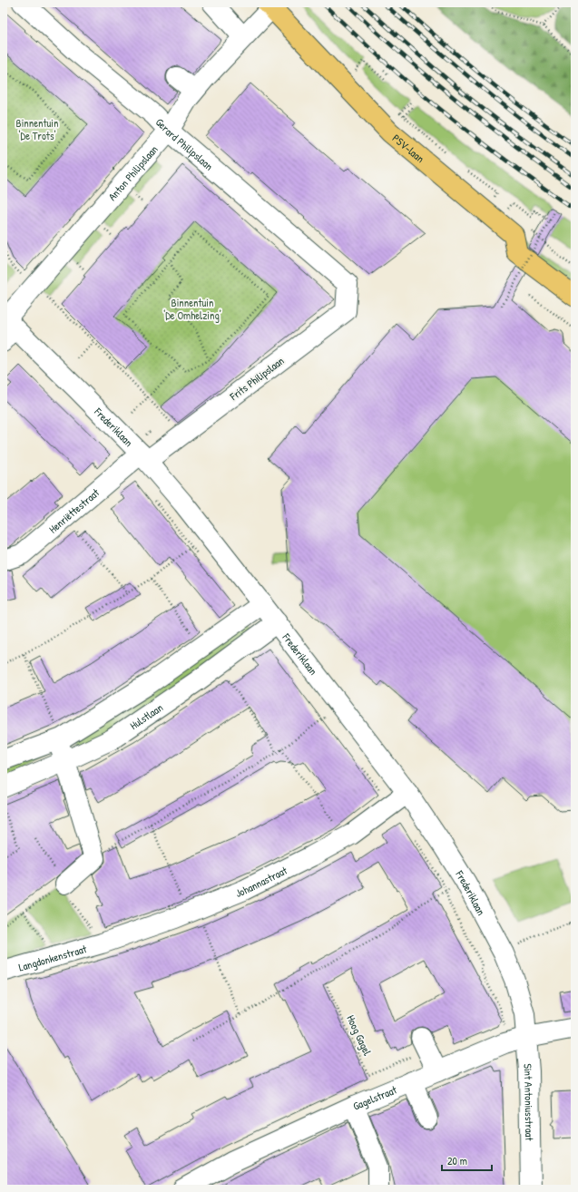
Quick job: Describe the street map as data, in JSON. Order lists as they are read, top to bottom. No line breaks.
{"streets":{"main road":["PSV-laan"],"street":["Gerard Philipslaan","Anton Philipslaan","Frits Philipslaan","Frederiklaan","Henriëttestraat","Hulstlaan","Johannastraat","Langdonkenstraat","Gagelstraat","Sint Antoniusstraat"],"path":["Hoog Gagel"]},"crossings":[["Gerard Philipslaan","Anton Philipslaan"],["Gerard Philipslaan","Frits Philipslaan"],["PSV-laan","Anton Philipslaan"],["Anton Philipslaan","Frederiklaan"],["Frits Philipslaan","Frederiklaan"],["Frits Philipslaan","Henriëttestraat"],["Frederiklaan","Henriëttestraat"],["Frederiklaan","Hulstlaan"],["Frederiklaan","Johannastraat"],["Frederiklaan","Gagelstraat"],["Frederiklaan","Sint Antoniusstraat"],["Johannastraat","Langdonkenstraat"],["Gagelstraat","Sint Antoniusstraat"]],"parks":["Binnentuin 'De Trots'","Binnentuin 'De Omhelzing'"],"scale_bar":"20 m"}
